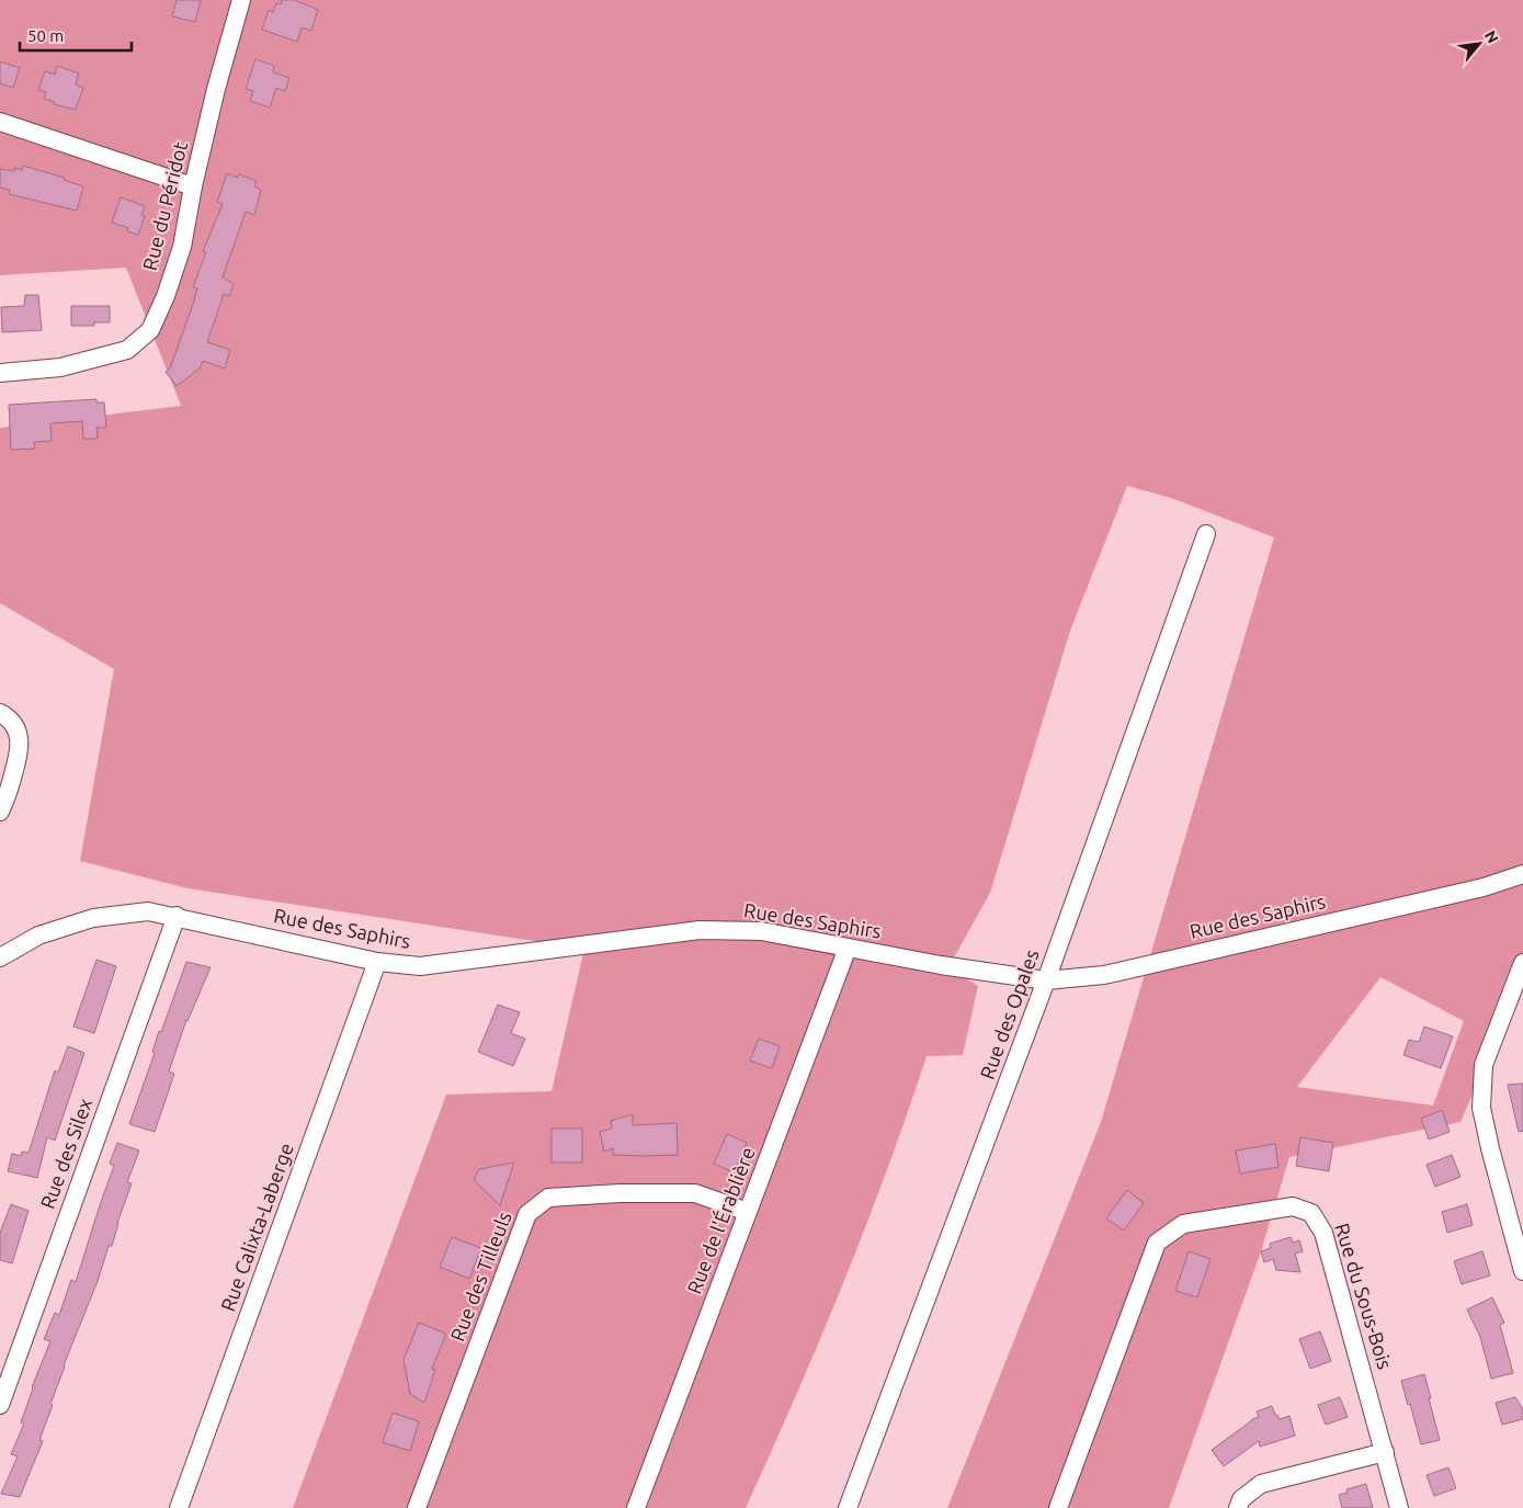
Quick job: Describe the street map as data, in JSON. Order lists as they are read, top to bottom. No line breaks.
{"streets":{"street":["Rue du Péridot","Rue des Saphirs","Rue des Opales","Rue des Silex","Rue de l'Érablière","Rue Calixta-Laberge","Rue des Tilleuls","Rue du Sous-Bois"]},"crossings":[["Rue des Saphirs","Rue des Opales"],["Rue des Saphirs","Rue des Silex"],["Rue des Saphirs","Rue de l'Érablière"],["Rue des Saphirs","Rue Calixta-Laberge"],["Rue de l'Érablière","Rue des Tilleuls"]],"scale_bar":"50 m","north":"top right"}
